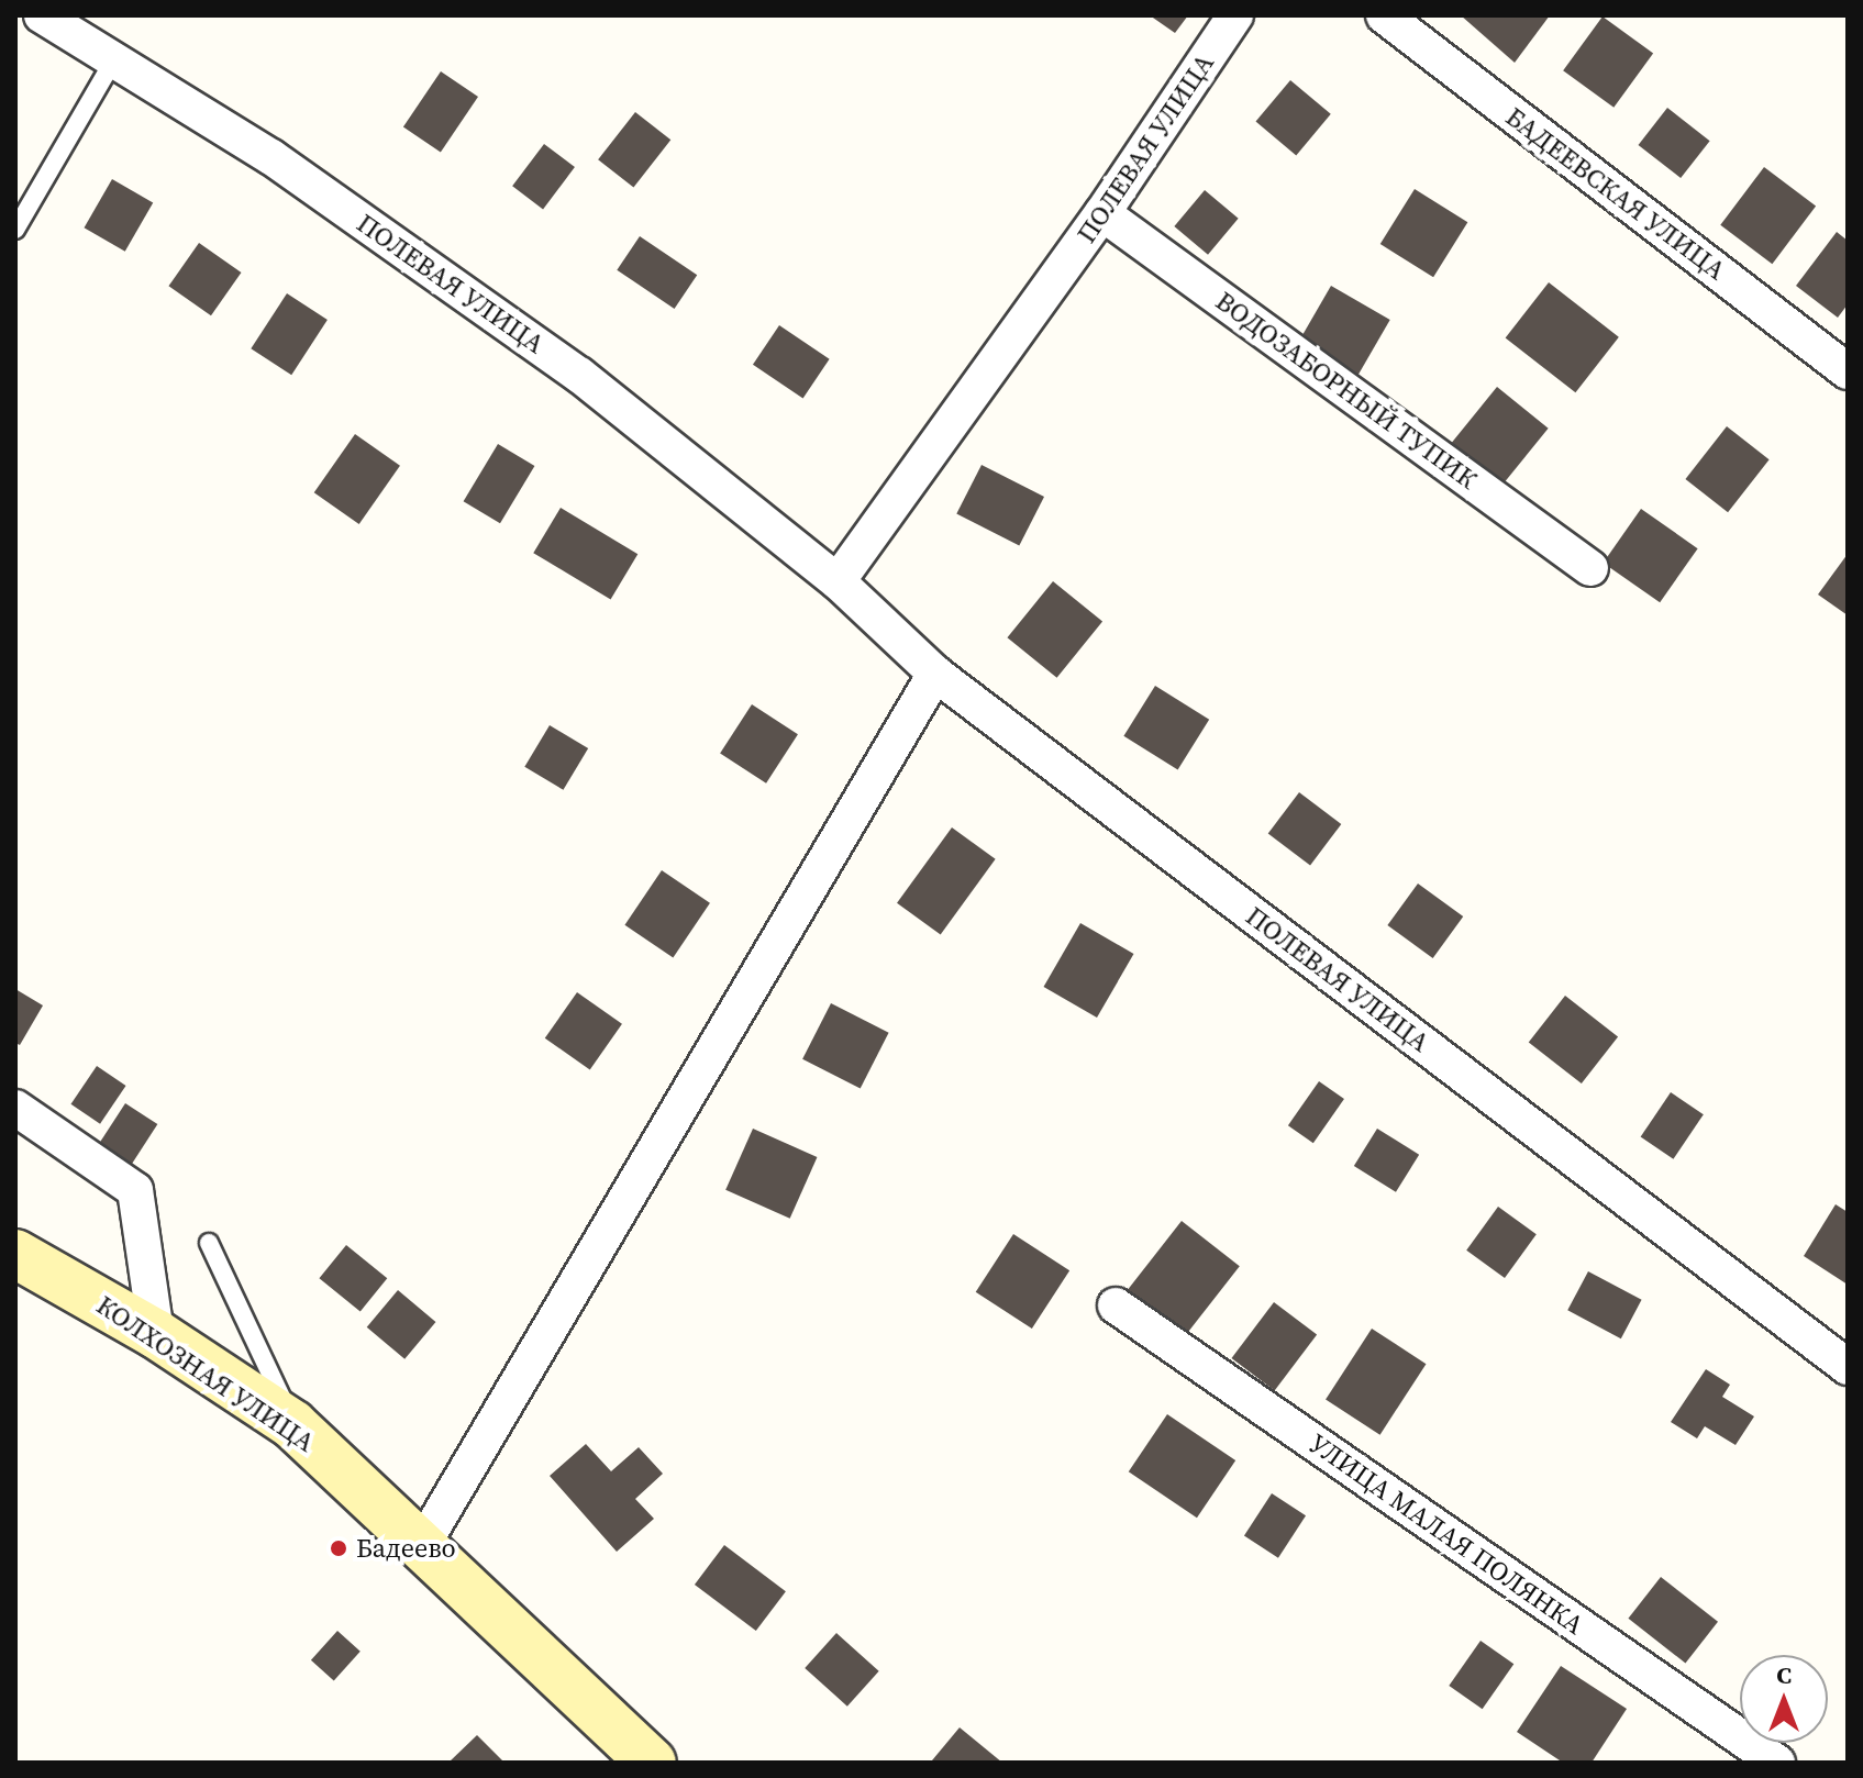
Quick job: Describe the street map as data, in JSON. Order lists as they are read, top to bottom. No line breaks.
{"streets":{"main road":["КОЛХОЗНАЯ УЛИЦА"],"street":["ПОЛЕВАЯ УЛИЦА","БАДЕЕВСКАЯ УЛИЦА","ВОДОЗАБОРНЫЙ ТУПИК","УЛИЦА МАЛАЯ ПОЛЯНКА"]},"crossings":[["ПОЛЕВАЯ УЛИЦА","ВОДОЗАБОРНЫЙ ТУПИК"]],"places":["Бадеево"],"north":"top"}
